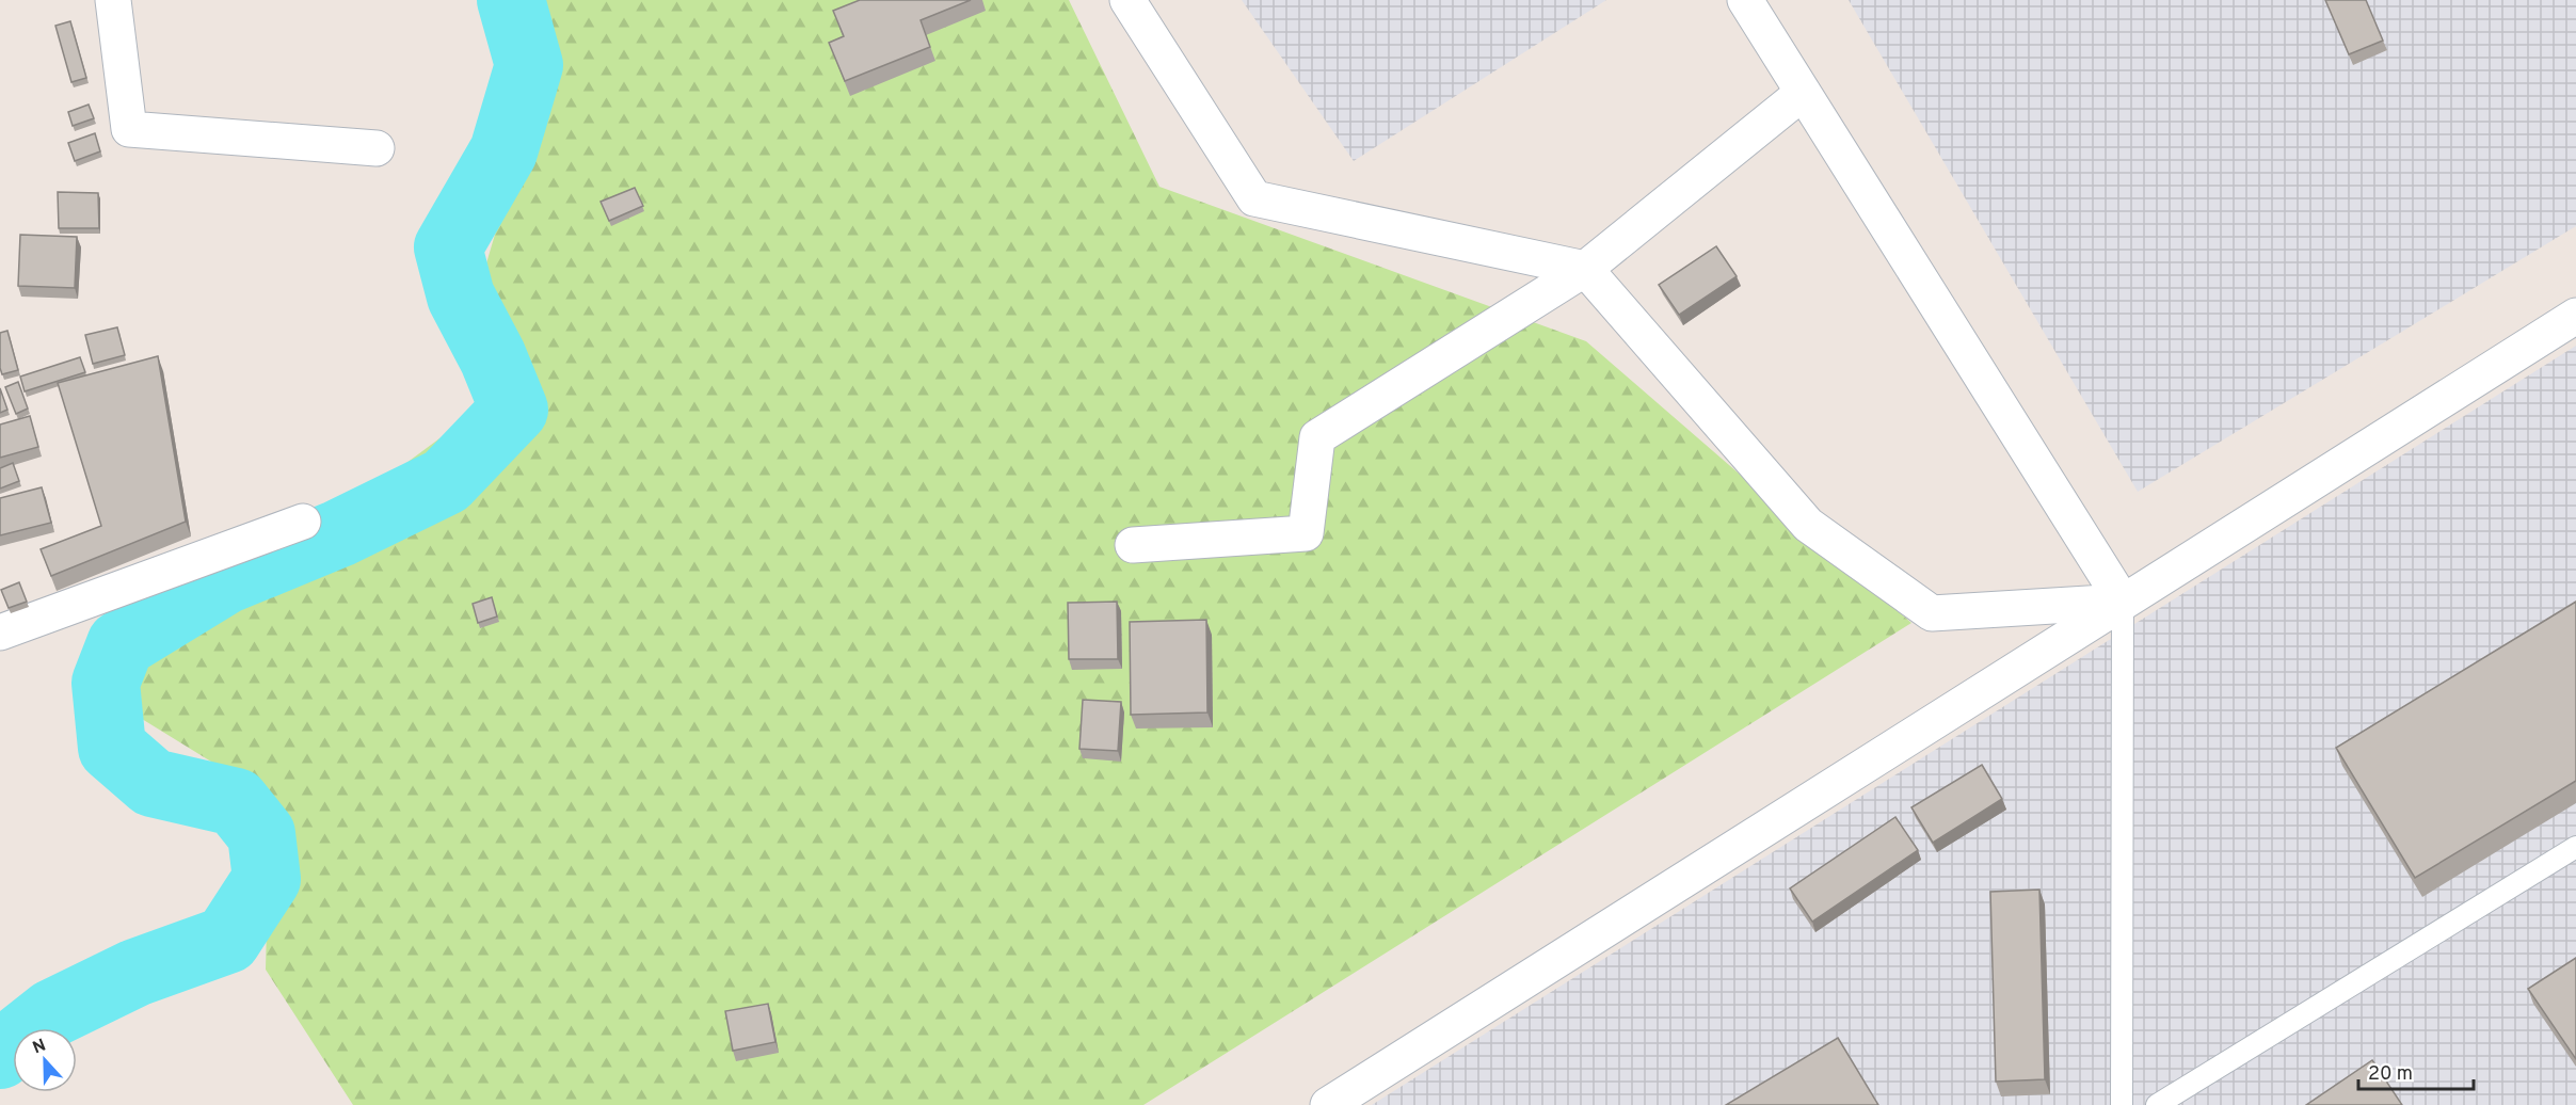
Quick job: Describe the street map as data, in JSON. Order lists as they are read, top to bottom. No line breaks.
{"scale_bar":"20 m","north":"top"}
